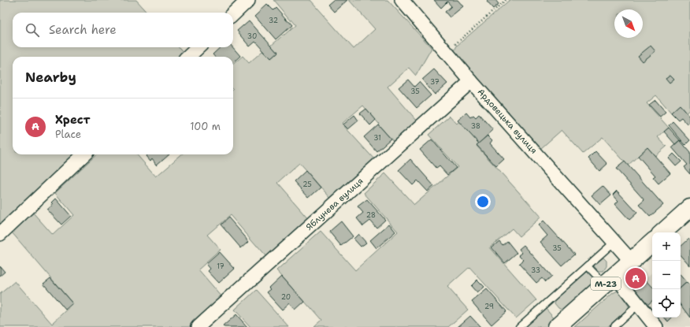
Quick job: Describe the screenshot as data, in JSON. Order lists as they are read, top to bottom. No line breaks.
{"streets":{"highway":["М-23"],"street":["Ардовецька вулиця","Яблунева вулиця"]},"crossings":[["Ардовецька вулиця","Яблунева вулиця"],["Ардовецька вулиця","М-23"]],"house_numbers":["32","30","37","35","38","31","25","28","35","17","33","20","29"],"north":"bottom right","page":{"search":"Search here","heading":"Nearby","list":[{"mark":"A","name":"Хрест","note":"Place","value":"100 m"}],"map_buttons":["+","−"],"pins":"A"}}
